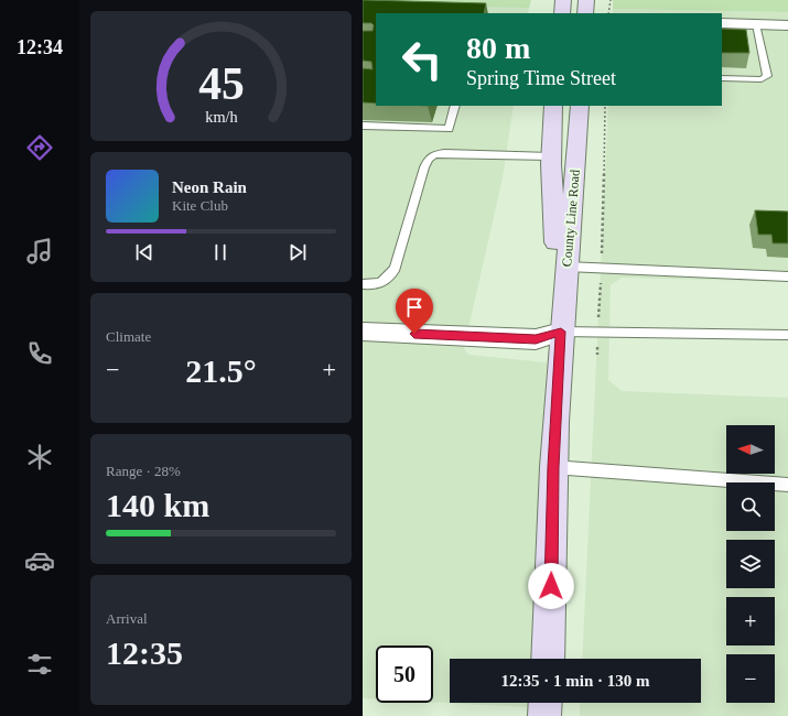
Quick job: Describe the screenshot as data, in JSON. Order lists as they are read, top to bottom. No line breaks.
{"streets":{"main road":["County Line Road"]},"north":"left","page":{"tabs":"12:34","turn":["80 m","Spring Time Street"],"song":["Neon Rain","Kite Club"],"tile":["Climate",["Range · 28%","140 km"],["Arrival","12:35"]],"heat":["−","21.5°","+"],"map_buttons":["+","−"],"limit":"50","trip":"12:35 · 1 min · 130 m","gauge":["45","km/h"]}}
